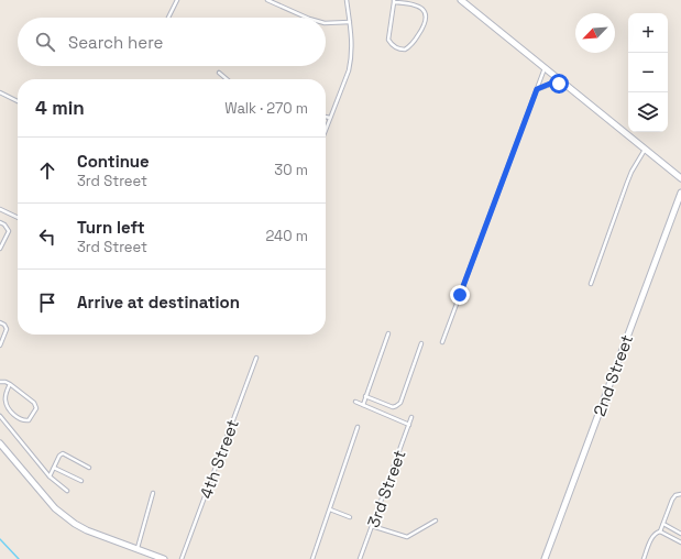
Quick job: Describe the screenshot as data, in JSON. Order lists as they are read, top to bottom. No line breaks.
{"streets":{"street":["2nd Street"],"lane":["4th Street","3rd Street"]},"north":"bottom left","page":{"map_buttons":["+","−"],"search":"Search here","heading":["4 min","Walk · 270 m"],"list":[["Continue","3rd Street","30 m"],["Turn left","3rd Street","240 m"],"Arrive at destination"]}}
